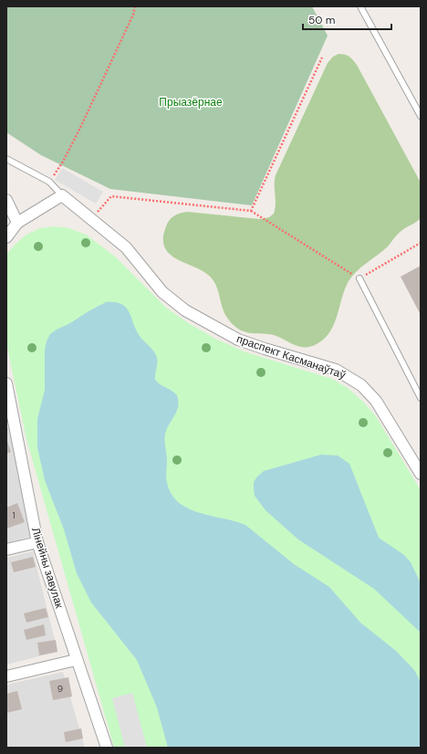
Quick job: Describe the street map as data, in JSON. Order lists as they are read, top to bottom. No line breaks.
{"streets":{"street":["праспект Касманаўтаў","Лінейны завулак"]},"parks":["Прыазёрнае"],"house_numbers":["1","9"],"scale_bar":"50 m"}
